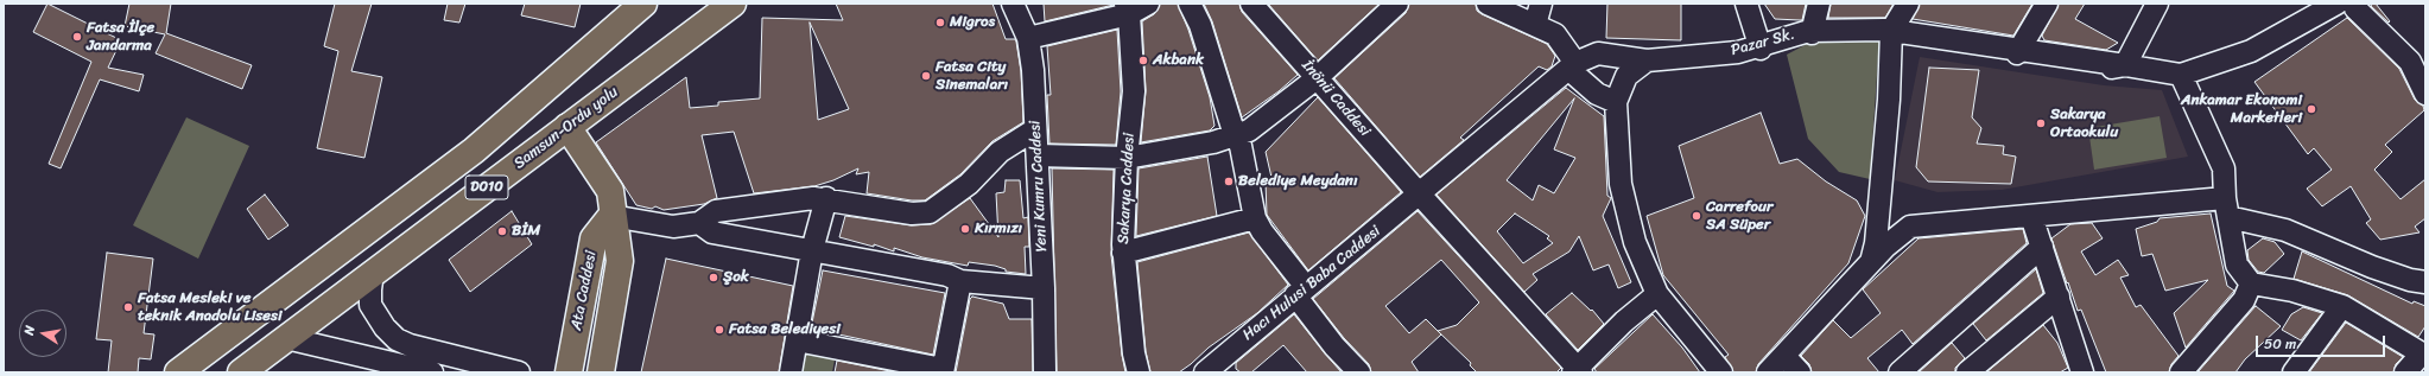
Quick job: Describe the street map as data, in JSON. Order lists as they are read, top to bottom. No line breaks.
{"streets":{"main road":["Samsun-Ordu yolu","D010","Ata Caddesi"],"street":["Pazar Sk.","İnönü Caddesi","Yeni Kumru Caddesi","Sakarya Caddesi","Hacı Hulusi Baba Caddesi"]},"crossings":[["Pazar Sk.","İnönü Caddesi"],["Pazar Sk.","Hacı Hulusi Baba Caddesi"],["İnönü Caddesi","Hacı Hulusi Baba Caddesi"],["Samsun-Ordu yolu","Ata Caddesi"]],"places":["Migros","Fatsa İlçe Jandarma","Akbank","Fatsa City Sinemaları","Ankamar Ekonomi Marketleri","Sakarya Ortaokulu","Belediye Meydanı","Carrefour SA Süper","Kırmızı","BİM","Şok","Fatsa Mesleki ve teknik Anadolu Lisesi","Fatsa Belediyesi"],"scale_bar":"50 m","north":"left"}
